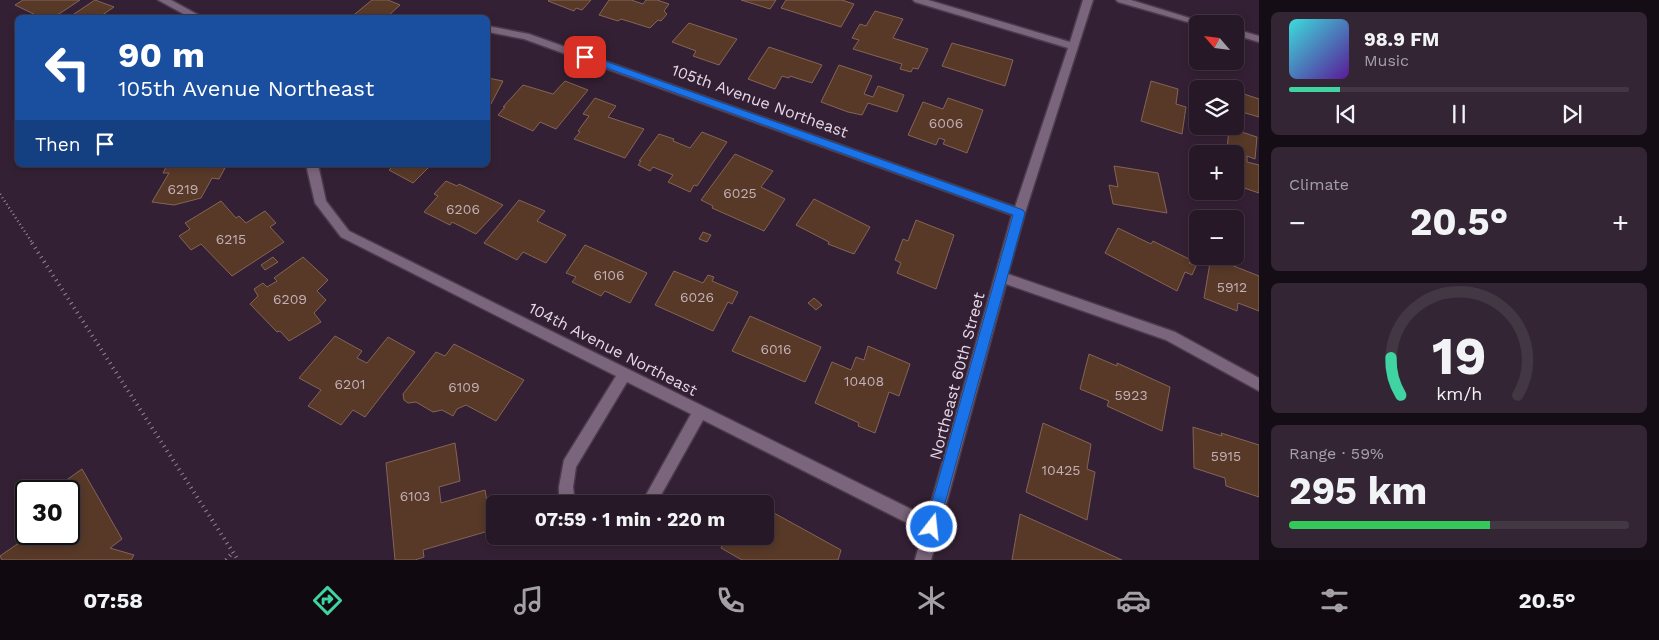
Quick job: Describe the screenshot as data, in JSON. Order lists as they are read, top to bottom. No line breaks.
{"streets":{"street":["105th Avenue Northeast","104th Avenue Northeast","Northeast 60th Street"]},"crossings":[["105th Avenue Northeast","Northeast 60th Street"],["104th Avenue Northeast","Northeast 60th Street"]],"house_numbers":["6006","6219","6025","6206","6215","6106","5912","6026","6209","6016","10408","6201","6109","5923","5915","10425","6103"],"north":"top left","page":{"map_buttons":["+","−"],"turn":["90 m","105th Avenue Northeast"],"song":["98.9 FM","Music"],"then":"Then","tile":["Climate",["Range · 59%","295 km"]],"heat":["−","20.5°","+"],"limit":"30","trip":"07:59 · 1 min · 220 m","tabs":["07:58","20.5°"],"gauge":["19","km/h"]}}
